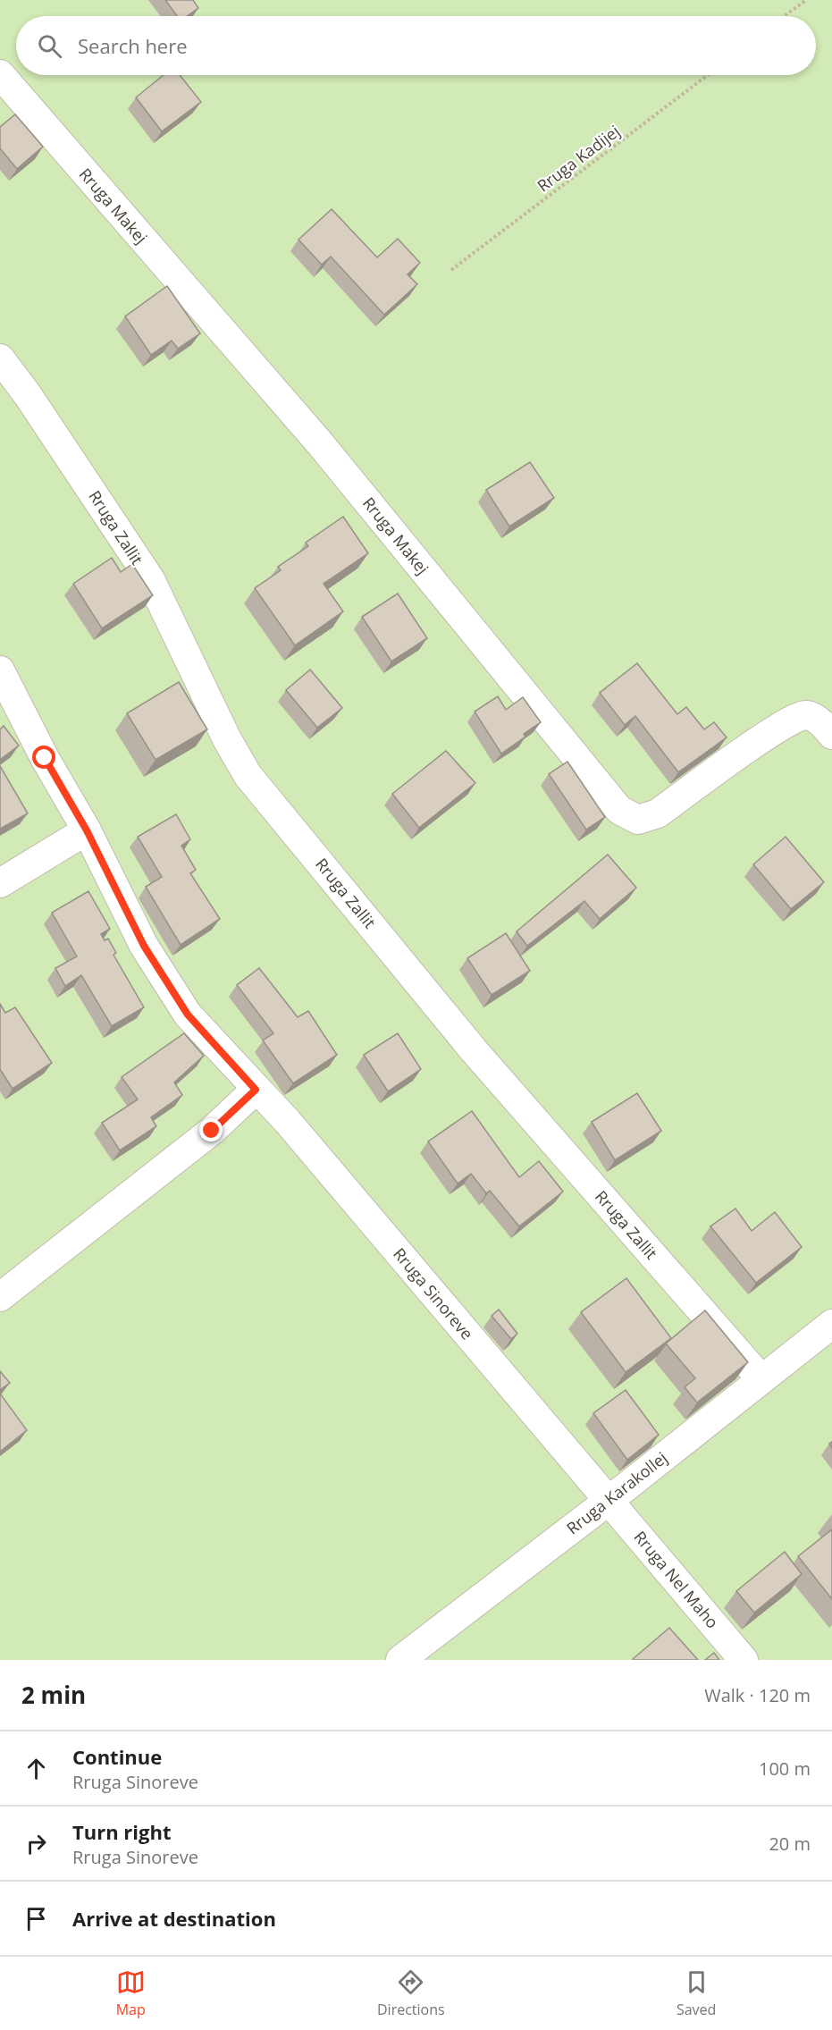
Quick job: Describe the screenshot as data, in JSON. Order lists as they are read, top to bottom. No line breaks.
{"streets":{"street":["Rruga Makej","Rruga Zallit","Rruga Sinoreve","Rruga Karakollej","Rruga Nel Maho"],"path":["Rruga Kadijej"]},"crossings":[["Rruga Zallit","Rruga Karakollej"],["Rruga Sinoreve","Rruga Karakollej"],["Rruga Sinoreve","Rruga Nel Maho"],["Rruga Karakollej","Rruga Nel Maho"]],"page":{"search":"Search here","heading":["2 min","Walk · 120 m"],"list":[["Continue","Rruga Sinoreve","100 m"],["Turn right","Rruga Sinoreve","20 m"],"Arrive at destination"],"nav":["Map","Directions","Saved"]}}
